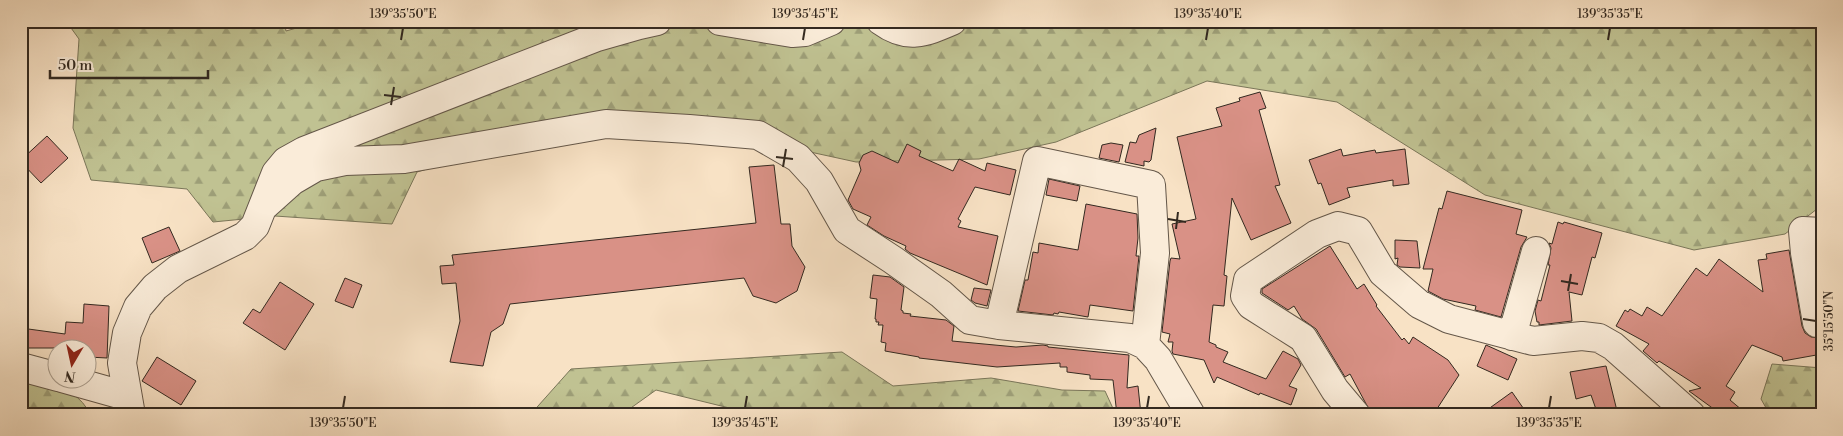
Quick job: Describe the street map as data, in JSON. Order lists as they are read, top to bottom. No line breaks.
{"scale_bar":"50 m","north":"bottom","coordinates":["139°35'50\"E","139°35'45\"E","139°35'40\"E","139°35'35\"E","35°15'50\"N"]}
